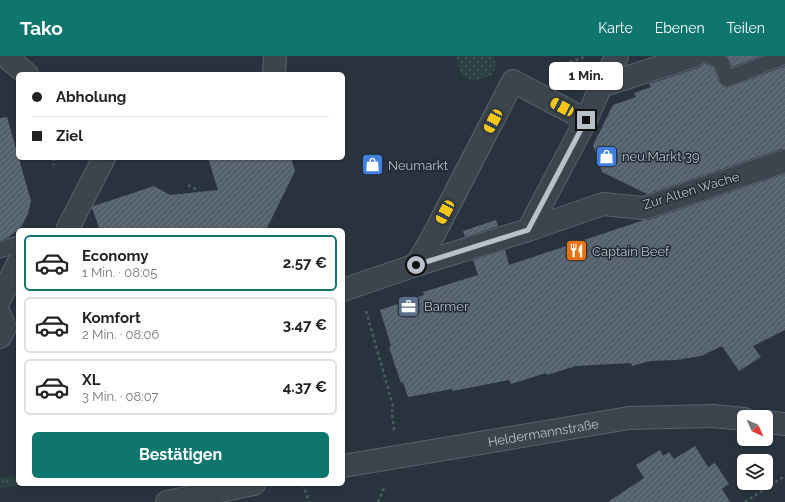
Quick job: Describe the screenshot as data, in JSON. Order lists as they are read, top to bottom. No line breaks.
{"streets":{"street":["Zur Alten Wache","Heldermannstraße"]},"places":{"shop":["neu.Markt 39","Neumarkt"],"restaurant":["Captain Beef"],"office":["Barmer"]},"north":"bottom right","page":{"header":"Tako","nav":["Karte","Ebenen","Teilen"],"bubble":"1 Min.","banner":["Abholung","Ziel"],"list":[{"name":"Economy","note":"1 Min. · 08:05","value":"2.57 €"},{"name":"Komfort","note":"2 Min. · 08:06","value":"3.47 €"},{"name":"XL","note":"3 Min. · 08:07","value":"4.37 €"}],"buttons":"Bestätigen"}}
